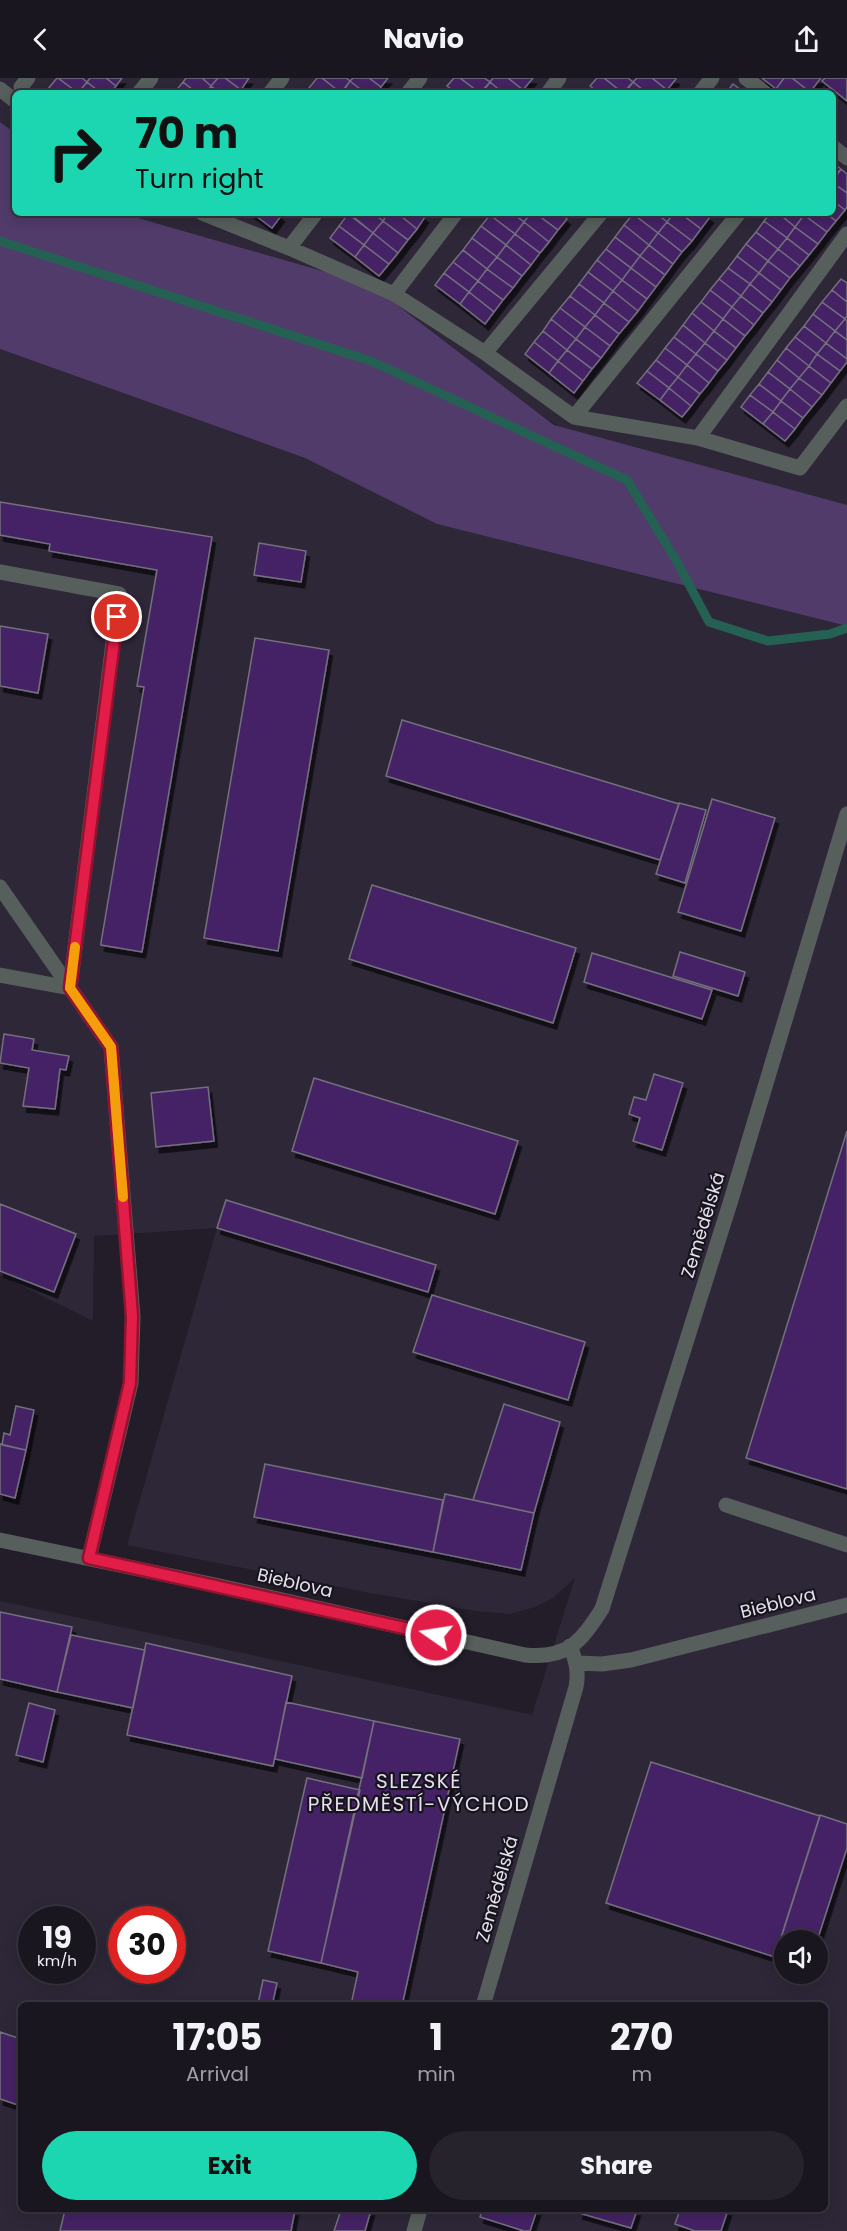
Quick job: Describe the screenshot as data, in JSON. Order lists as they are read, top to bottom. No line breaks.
{"streets":{"street":["Zemědělská","Bieblova"]},"crossings":[["Zemědělská","Bieblova"]],"districts":["SLEZSKÉ PŘEDMĚSTÍ-VÝCHOD"],"page":{"header":"Navio","turn":["70 m","Turn right"],"speed":"19 km/h","limit":"30","eta":["17:05","Arrival","1","min","270","m"],"buttons":["Exit","Share"]}}
